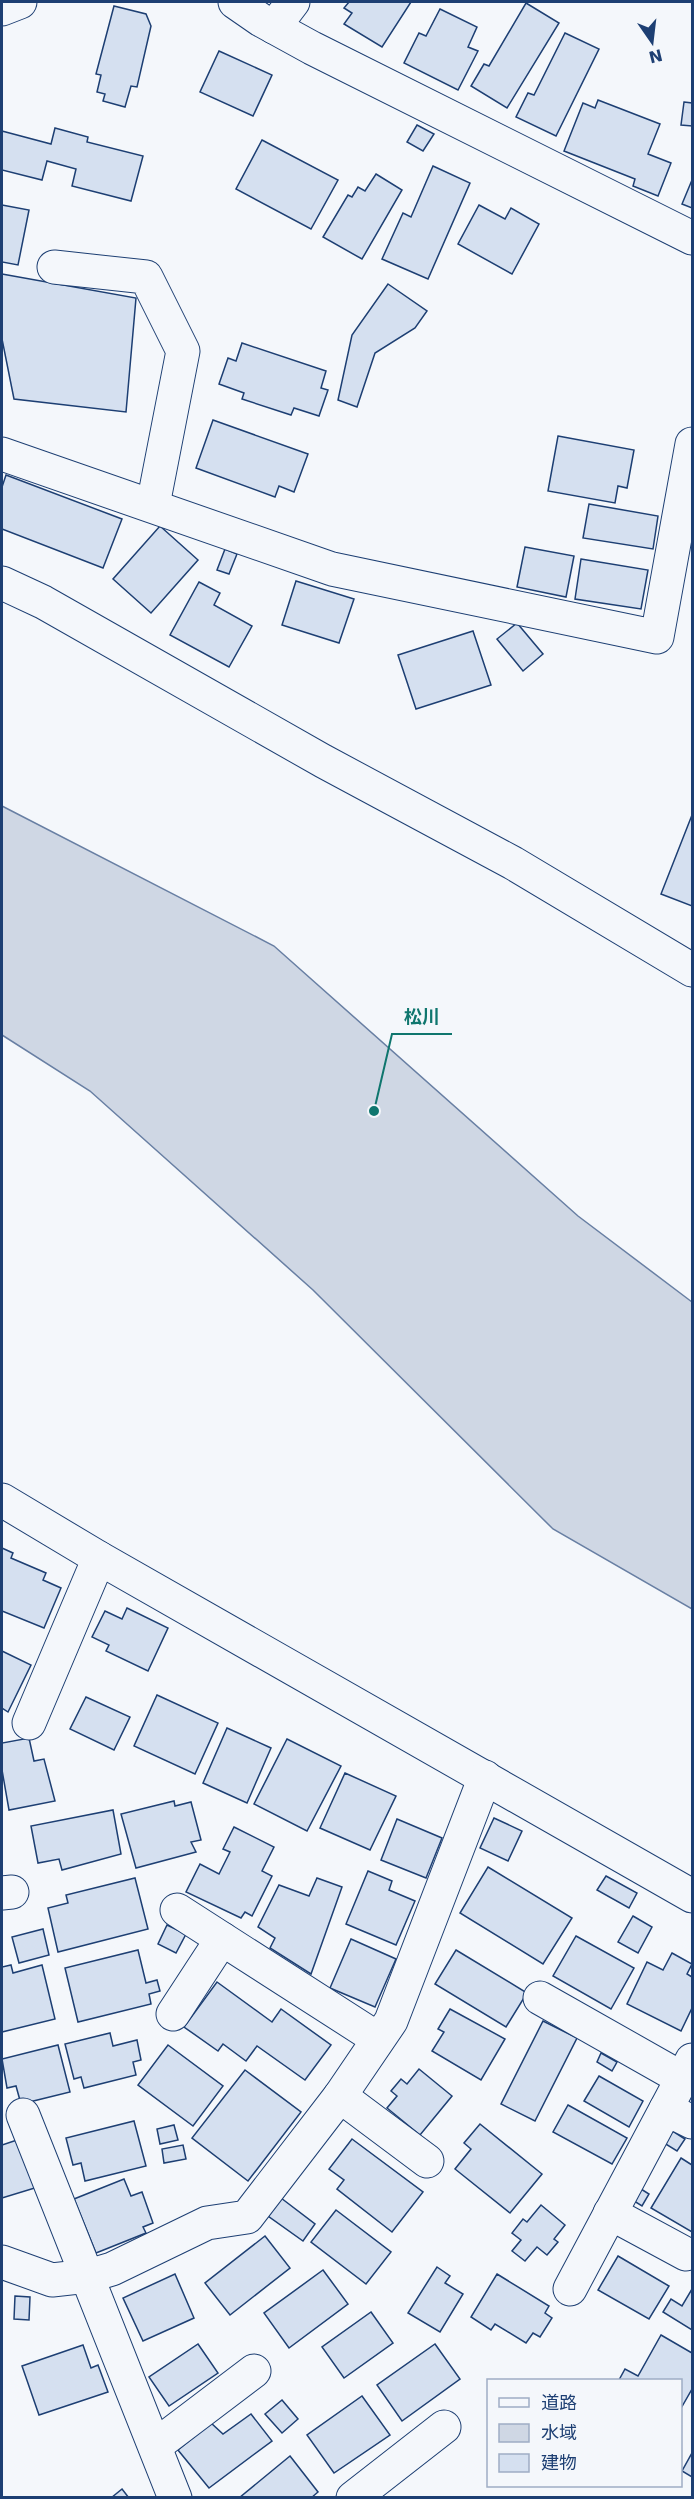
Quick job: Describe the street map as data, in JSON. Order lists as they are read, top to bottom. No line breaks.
{"places":["松川"],"legend":["道路","水域","建物"],"north":"bottom"}
